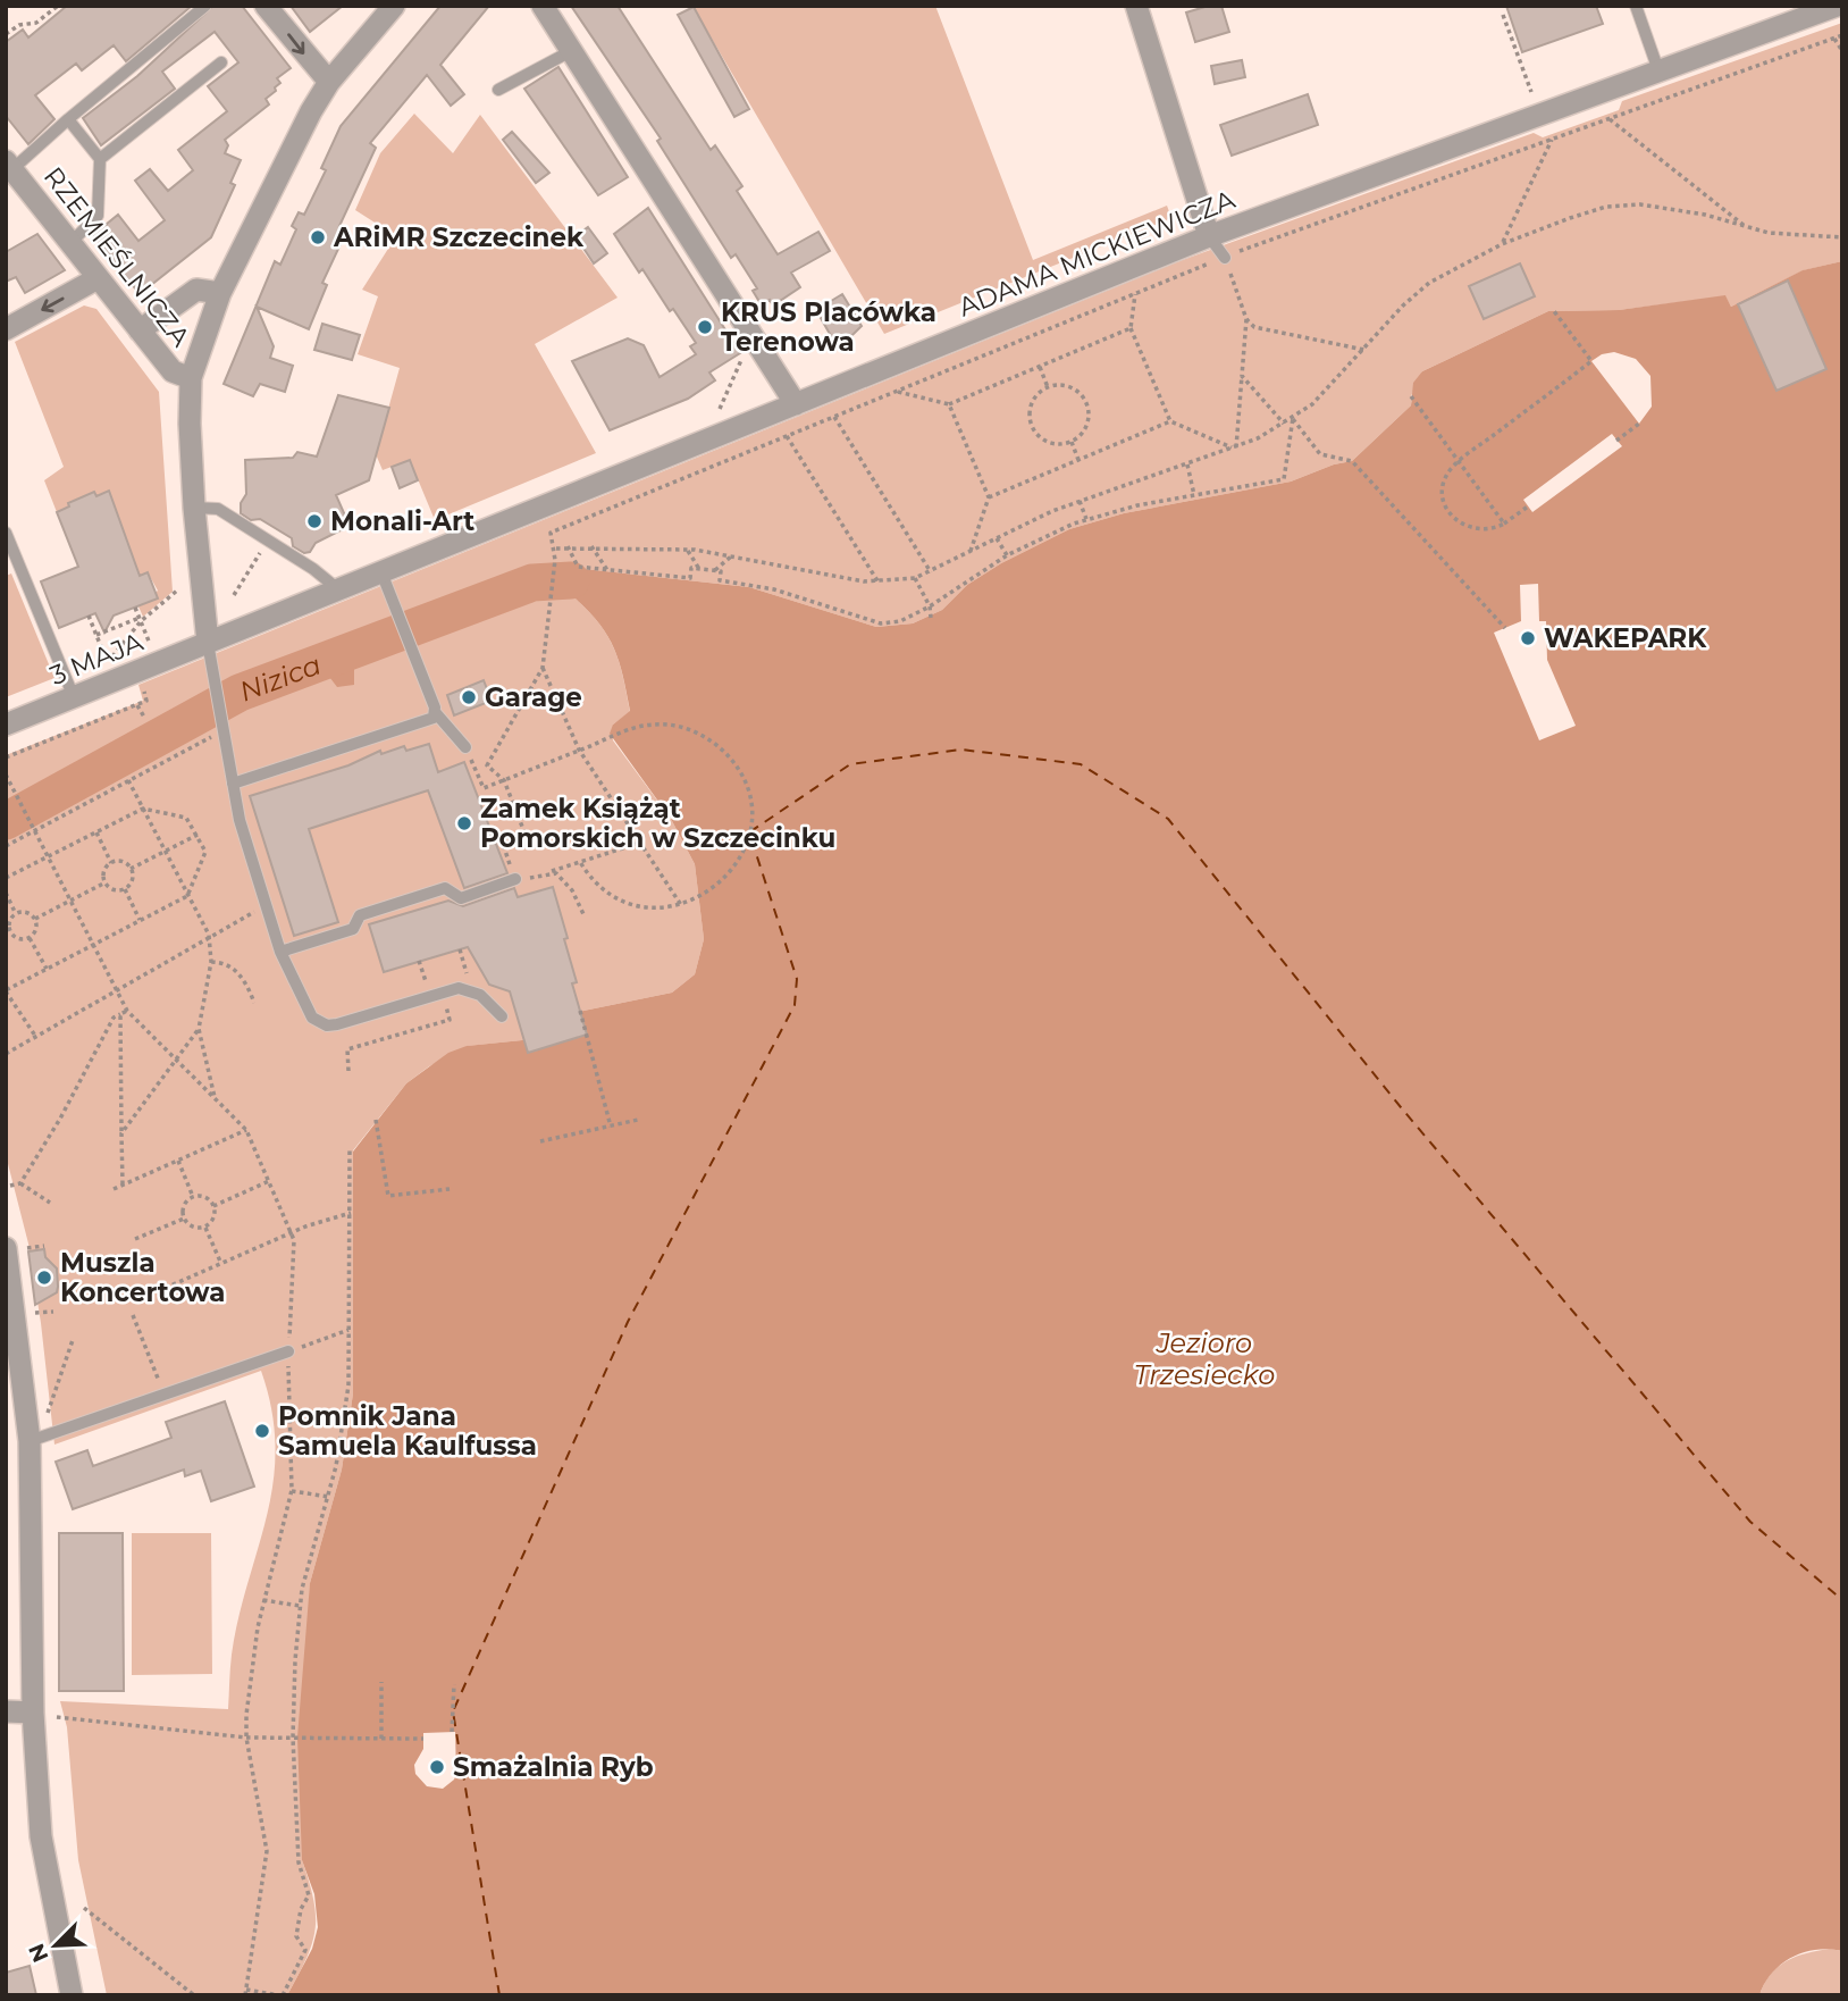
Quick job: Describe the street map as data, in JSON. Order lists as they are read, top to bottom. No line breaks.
{"streets":{"street":["ADAMA MICKIEWICZA","RZEMIEŚLNICZA","3 MAJA"]},"crossings":[["ADAMA MICKIEWICZA","3 MAJA"]],"water":["Nizica","Jezioro Trzesiecko"],"places":["ARiMR Szczecinek","KRUS Placówka Terenowa","Monali-Art","WAKEPARK","Garage","Zamek Książąt Pomorskich w Szczecinku","Muszla Koncertowa","Pomnik Jana Samuela Kaulfussa","Smażalnia Ryb"],"north":"bottom left"}
